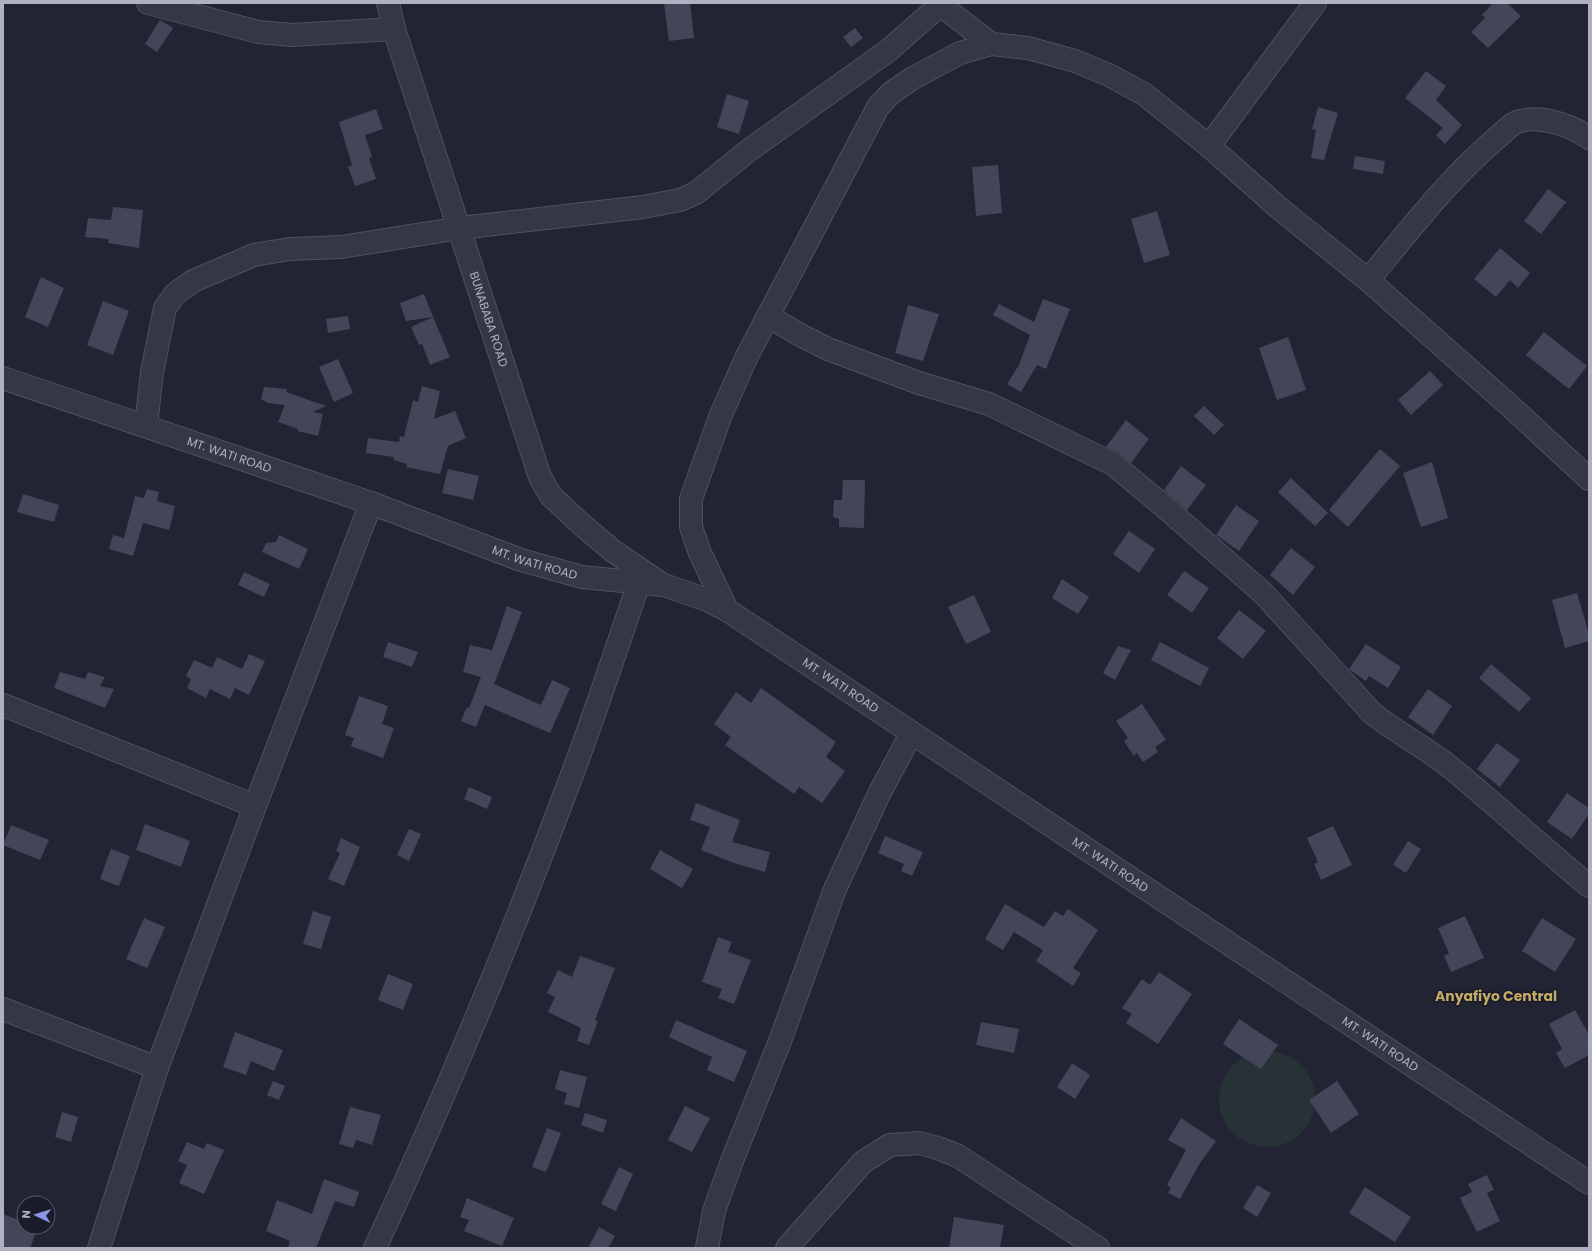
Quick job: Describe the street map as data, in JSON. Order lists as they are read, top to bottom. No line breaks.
{"streets":{"street":["BUNABABA ROAD","MT. WATI ROAD"]},"crossings":[["BUNABABA ROAD","MT. WATI ROAD"]],"districts":["Anyafiyo Central"],"north":"left"}
